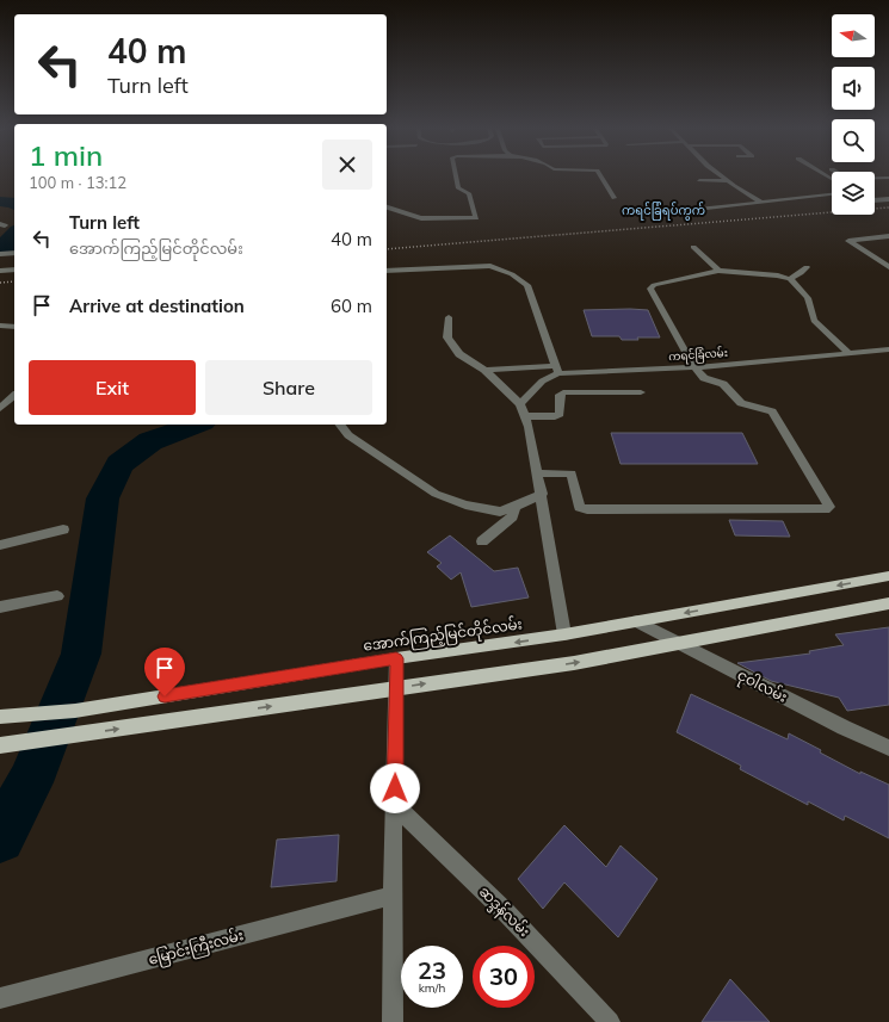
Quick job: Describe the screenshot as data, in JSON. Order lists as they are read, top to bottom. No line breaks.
{"streets":{"main road":["အောက်ကြည့်မြင်တိုင်လမ်း"],"street":["ကရင်ခြံလမ်း","ငုဝါလမ်း","ဆဒ္ဒန်လမ်း","မြောင်းကြီးလမ်း"]},"crossings":[["အောက်ကြည့်မြင်တိုင်လမ်း","ငုဝါလမ်း"]],"districts":["ကရင်ခြံရပ်ကွက်"],"north":"left","page":{"turn":["40 m","Turn left"],"heading":["1 min","100 m · 13:12"],"list":[{"name":"Turn left","note":"အောက်ကြည့်မြင်တိုင်လမ်း","value":"40 m"},{"name":"Arrive at destination","value":"60 m"}],"buttons":["Exit","Share"],"speed":"23 km/h","limit":"30"}}
